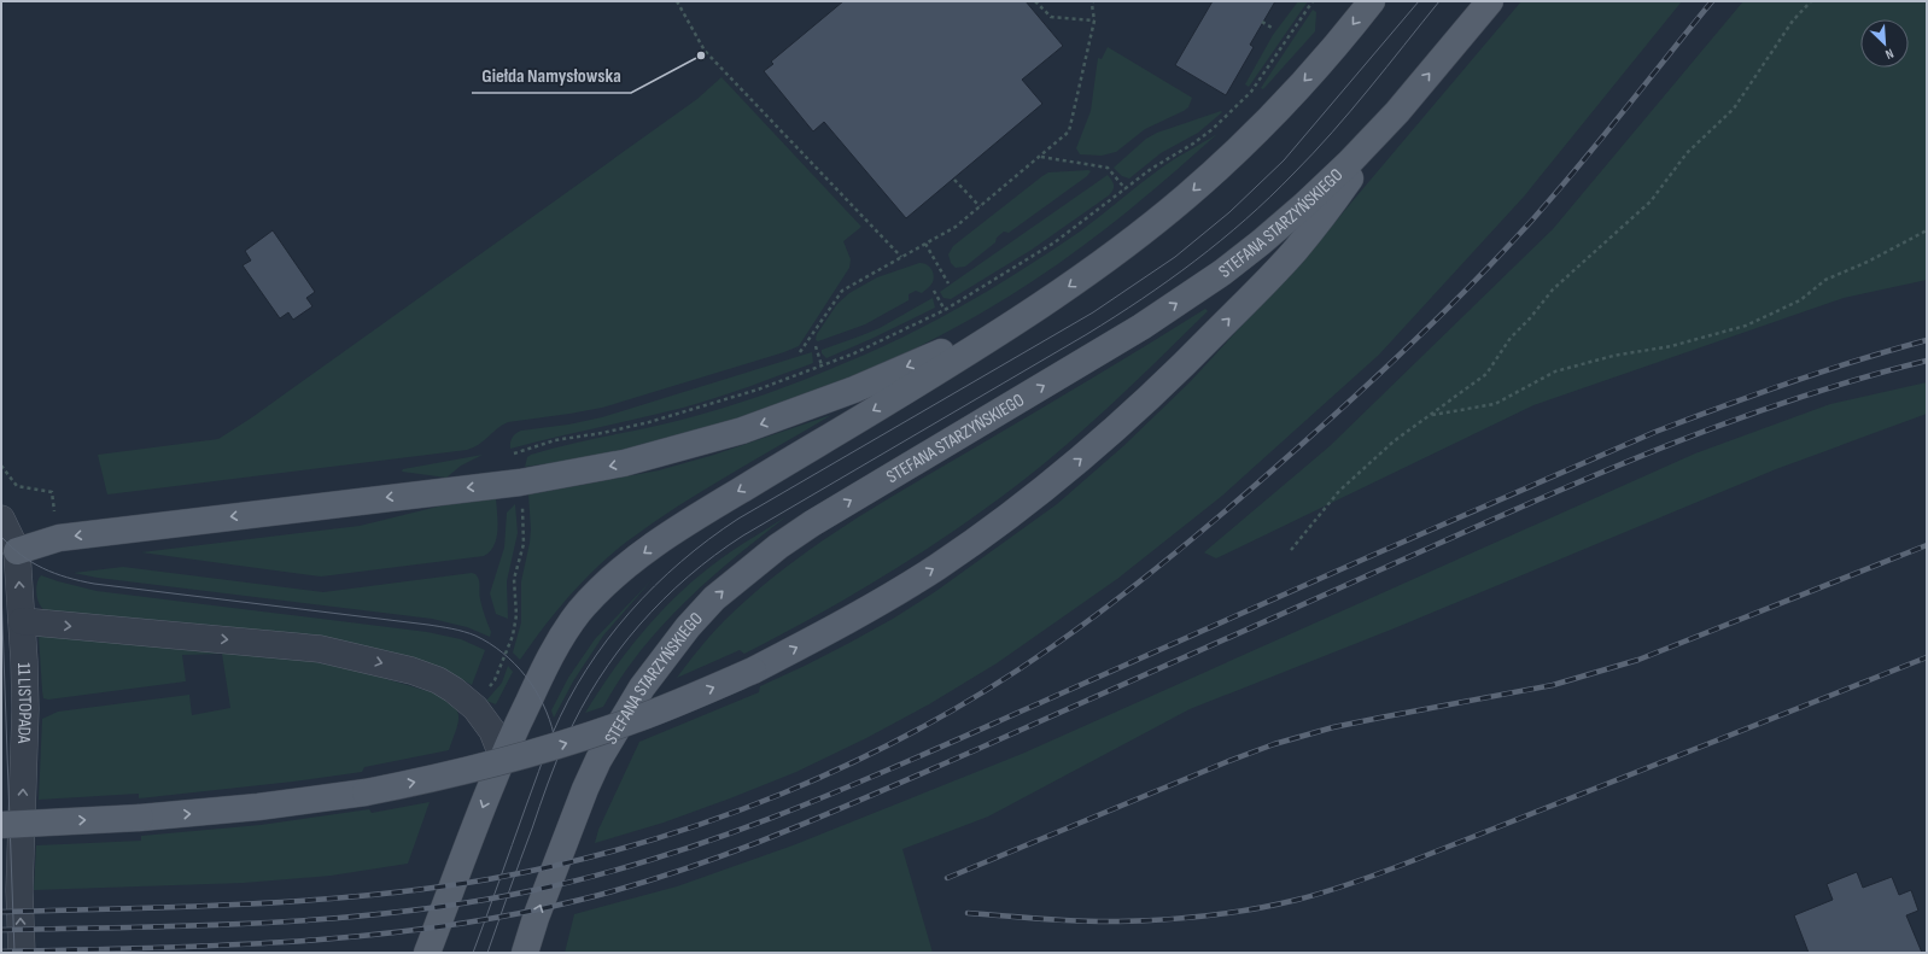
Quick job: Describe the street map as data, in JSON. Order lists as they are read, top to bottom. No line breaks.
{"streets":{"main road":["STEFANA STARZYŃSKIEGO"],"street":["11 LISTOPADA"]},"one_way":["11 LISTOPADA"],"places":["Giełda Namysłowska"],"north":"bottom right"}
